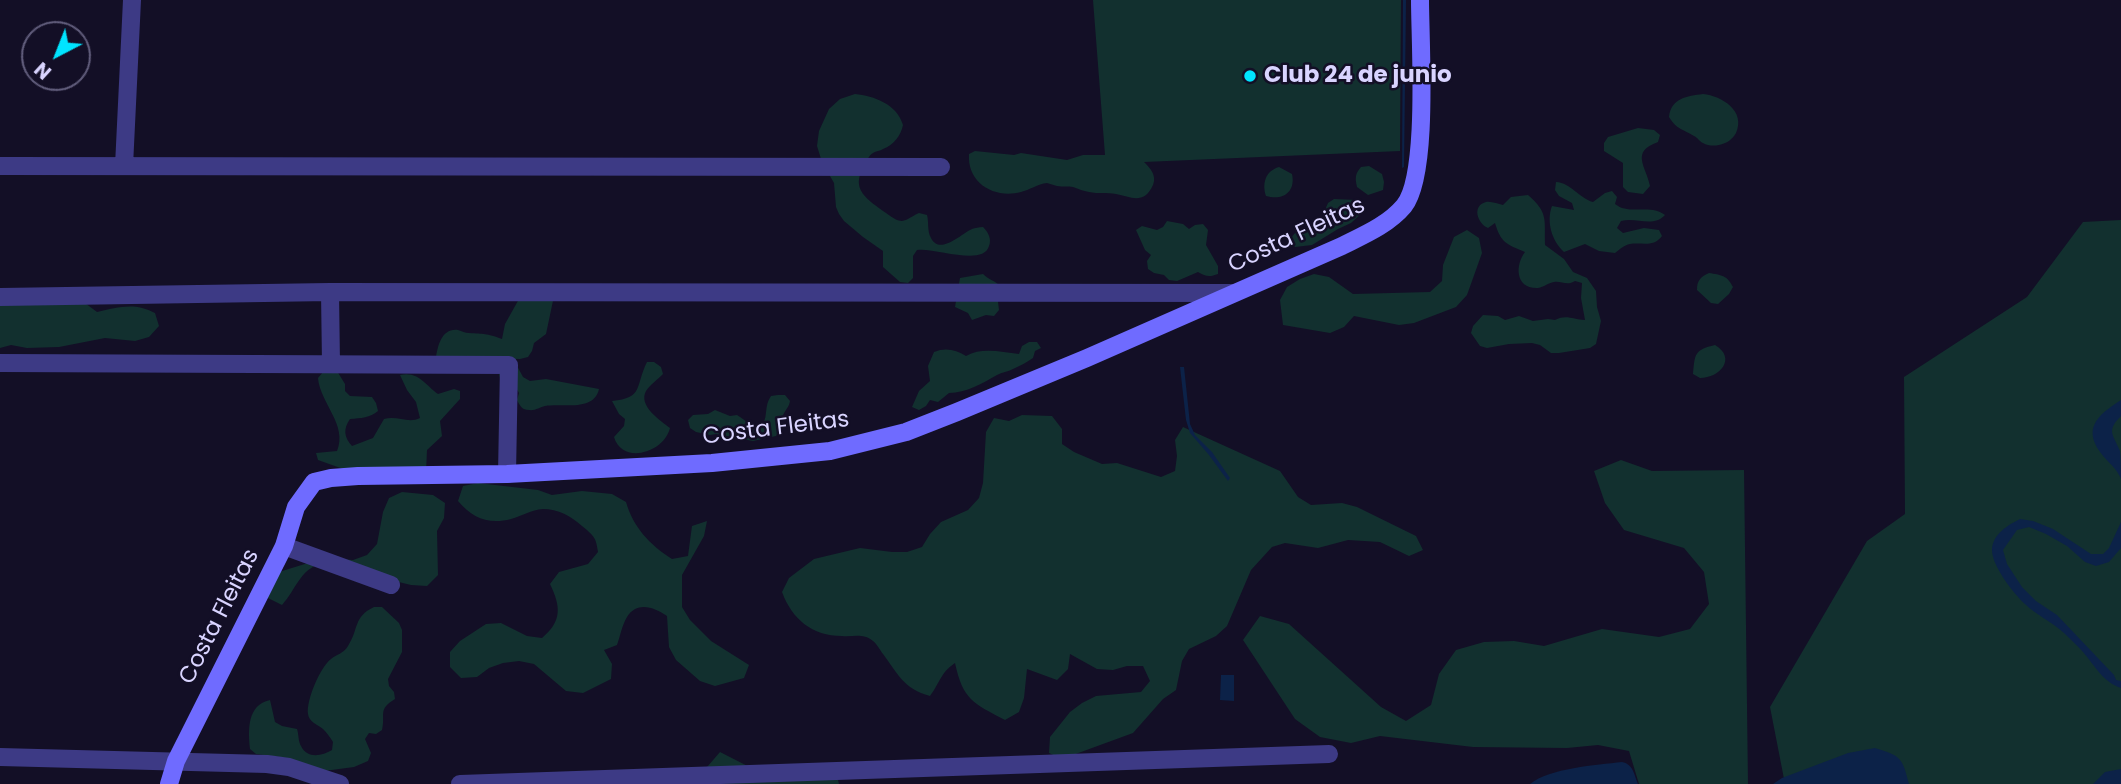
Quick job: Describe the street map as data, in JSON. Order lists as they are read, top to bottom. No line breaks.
{"streets":{"main road":["Costa Fleitas"]},"places":["Club 24 de junio"],"north":"bottom left"}
